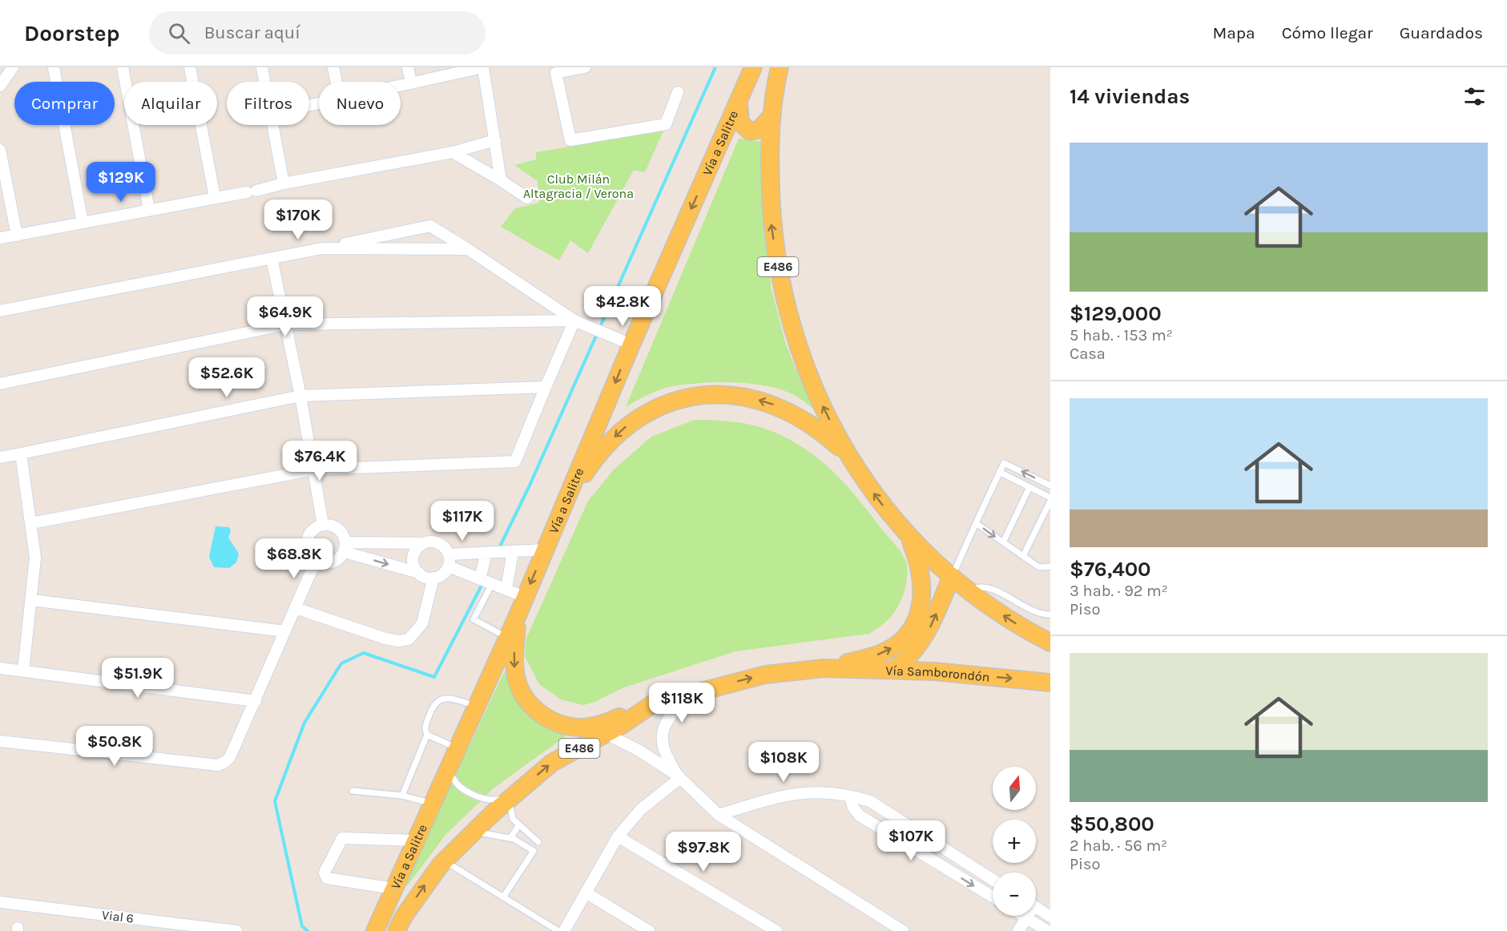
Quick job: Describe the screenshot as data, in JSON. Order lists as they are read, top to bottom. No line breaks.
{"streets":{"main road":["Vía a Salitre","E486","Vía Samborondón"],"street":["Vial 6"]},"crossings":[["Vía a Salitre","Vía Samborondón"]],"one_way":["Vía Samborondón"],"parks":["Club Milán Altagracia / Verona"],"north":"top","page":{"header":"Doorstep","search":"Buscar aquí","nav":["Mapa","Cómo llegar","Guardados"],"heading":"14 viviendas","chip":["Comprar","Alquilar","Filtros","Nuevo"],"list":[{"name":"$129,000","note":"5 hab. · 153 m² · Casa"},{"name":"$76,400","note":"3 hab. · 92 m² · Piso"},{"name":"$50,800","note":"2 hab. · 56 m² · Piso"}],"price":["$129K","$170K","$42.8K","$64.9K","$52.6K","$76.4K","$117K","$68.8K","$51.9K","$118K","$50.8K","$108K","$107K","$97.8K"],"map_buttons":["+","−"]}}
